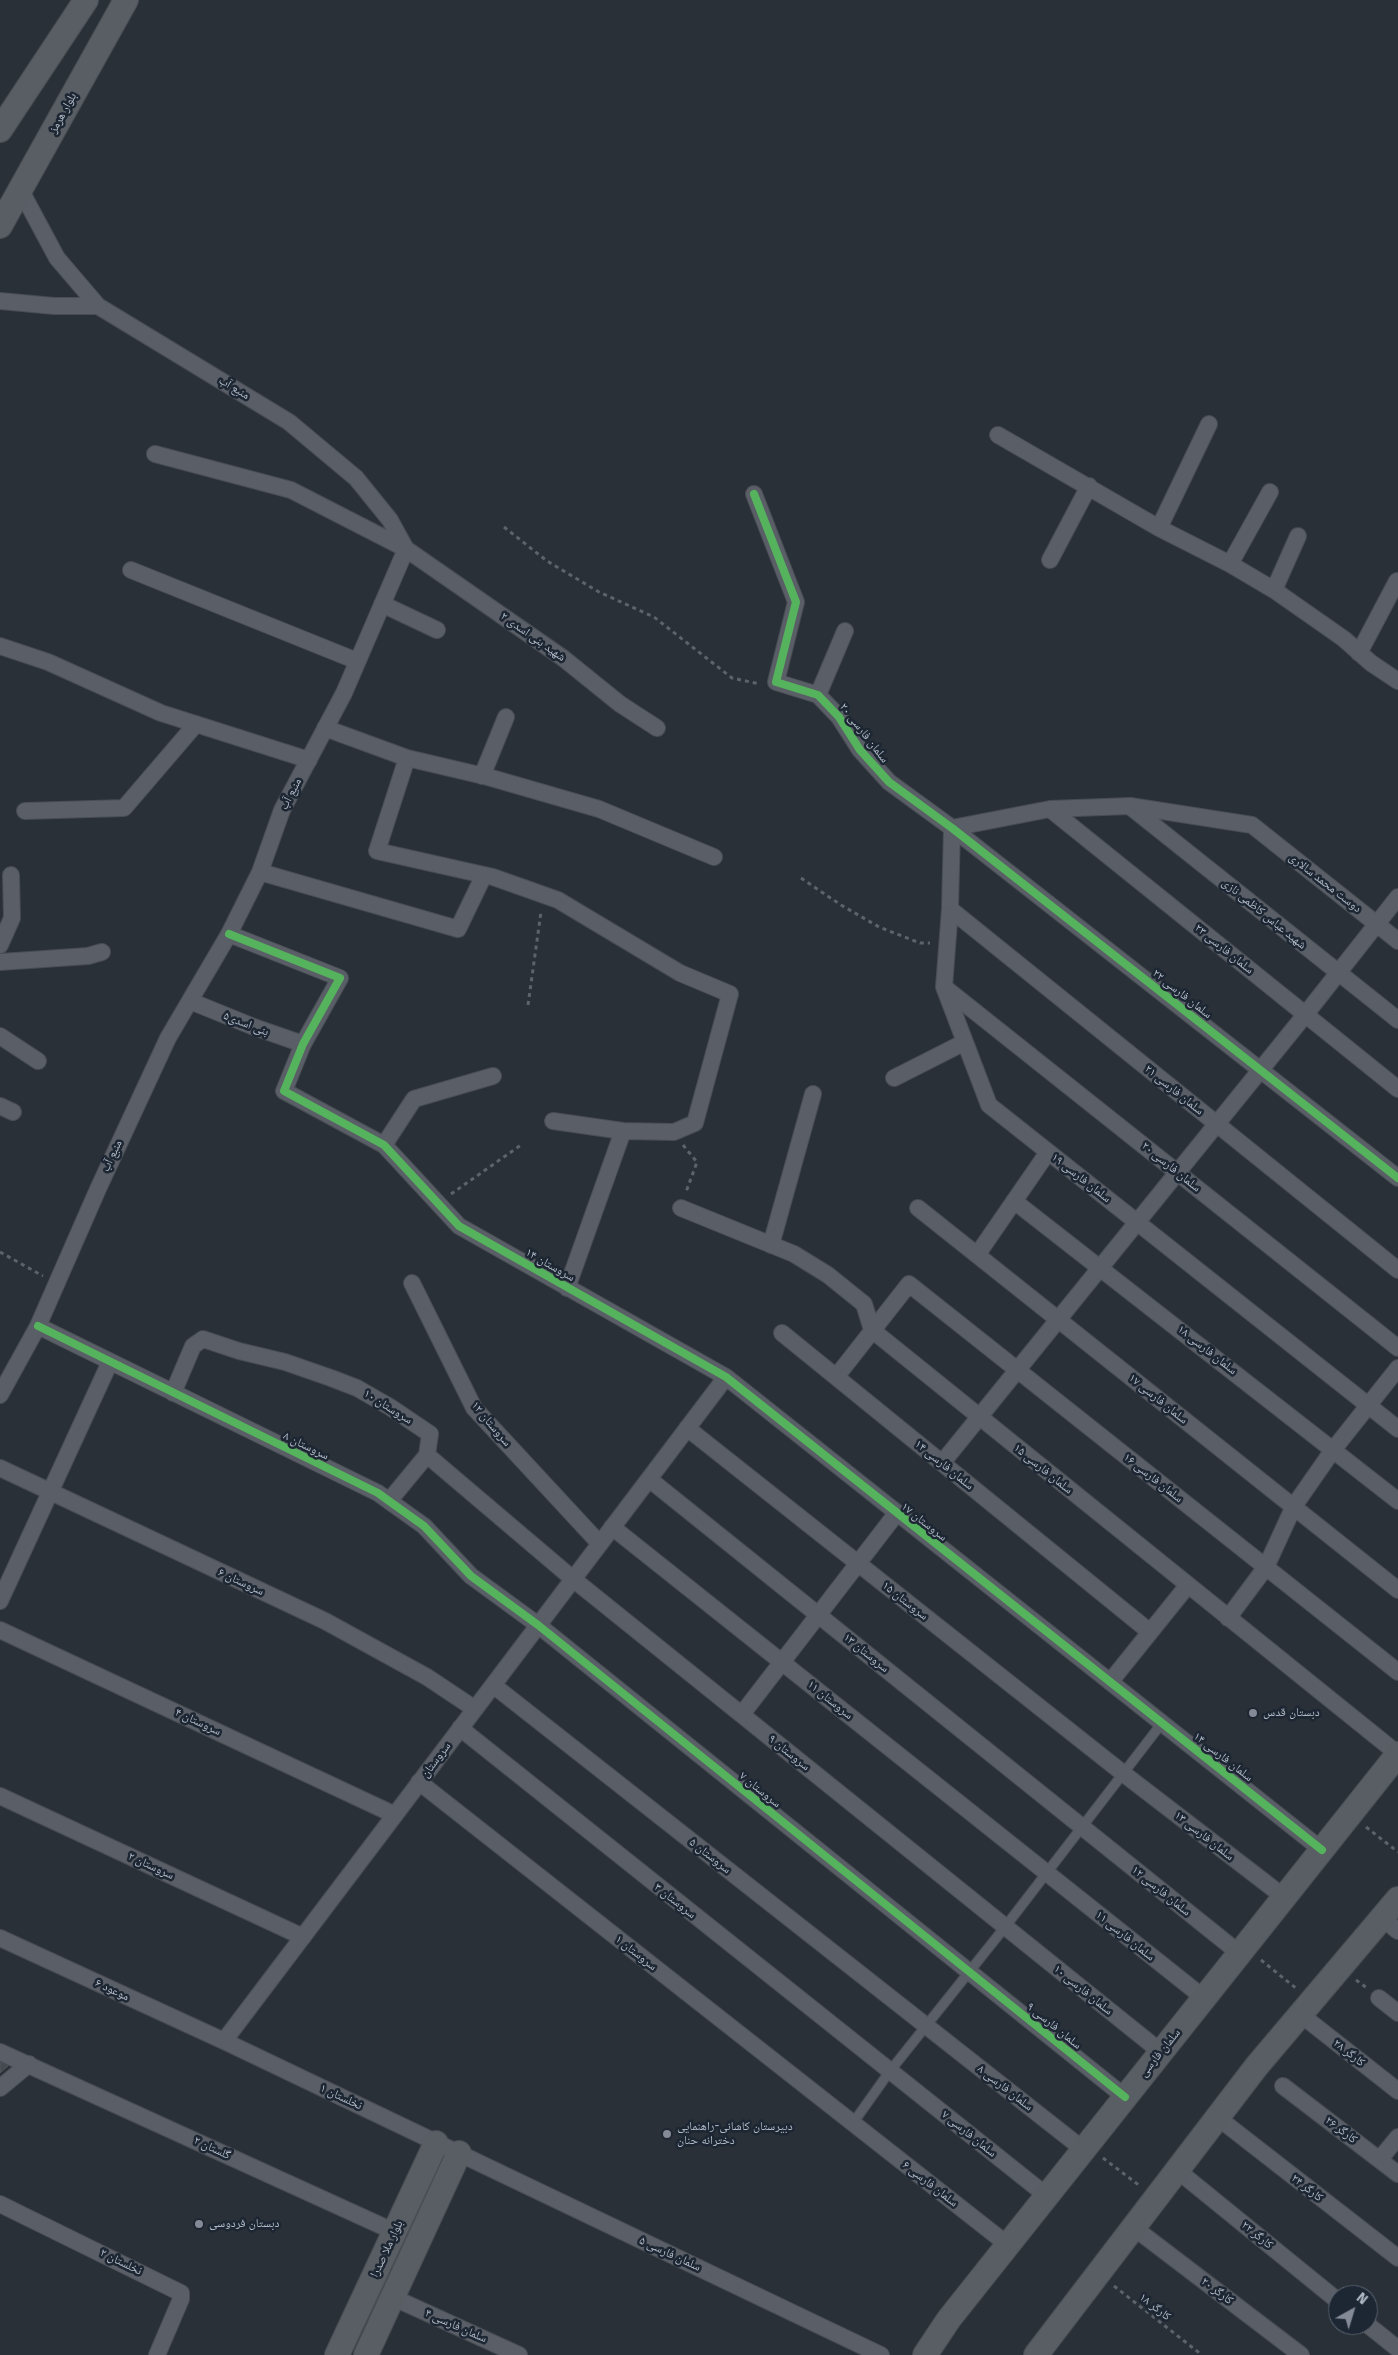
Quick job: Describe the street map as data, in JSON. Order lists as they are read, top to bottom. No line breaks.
{"streets":{"street":["بلوار هرمز","منبع آب","شهید بنی اسدی ۲","سلمان فارسی ۲۰","دوست محمد سالاری","شهید عباس کاظمی نازی","سلمان فارسی ۲۳","سلمان فارسی ۲۲","بنی اسدی۵","سلمان فارسی ۲۱","سلمان فارسی ۱۹","سروستان ۱۴","سلمان فارسی ۱۸","سلمان فارسی ۱۷","سروستان ۱۰","سروستان ۱۲","سروستان ۸","سلمان فارسی ۱۴","سلمان فارسی ۱۵","سلمان فارسی ۱۶","سروستان ۱۷","سروستان ۶","سروستان ۱۵","سروستان ۱۳","سروستان ۱۱","سروستان ۴","سروستان ۹","سروستان","سروستان ۷","سلمان فارسی ۱۳","سروستان ۵","سروستان ۲","سلمان فارسی ۱۲","سروستان ۳","سلمان فارسی ۱۱","سروستان ۱","موعود ۶","سلمان فارسی ۱۰","سلمان فارسی ۹","سلمان فارسی","کارگر ۲۸","سلمان فارسی ۸","نخلستان ۱","کارگر ۲۶","سلمان فارسی ۷","گلستان ۲","سلمان فارسی ۶","کارگر ۲۴","کارگر ۲۲","بلوار ملا صدرا","سلمان فارسی ۵","نخلستان ۲","کارگر ۲۰","سلمان فارسی ۴"],"path":["کارگر ۱۸"]},"crossings":[["منبع آب","شهید بنی اسدی ۲"],["منبع آب","بنی اسدی۵"],["منبع آب","سروستان ۸"],["سلمان فارسی ۲۰","سلمان فارسی ۲۲"],["سلمان فارسی ۲۰","سلمان فارسی ۱۹"],["دوست محمد سالاری","شهید عباس کاظمی نازی"],["سلمان فارسی ۲۲","سلمان فارسی ۱۹"],["بنی اسدی۵","سروستان ۱۴"],["سلمان فارسی ۲۱","سلمان فارسی ۱۹"],["سروستان ۱۴","سروستان ۱۷"],["سروستان ۱۰","سروستان ۸"],["سروستان ۱۲","سروستان"],["سروستان ۸","سروستان"],["سروستان ۸","سروستان ۷"],["سلمان فارسی ۱۴","سروستان ۱۷"],["سلمان فارسی ۱۴","سلمان فارسی"],["سلمان فارسی ۱۵","سلمان فارسی ۱۶"],["سلمان فارسی ۱۵","سلمان فارسی"],["سروستان ۶","سروستان"],["سروستان ۱۵","سلمان فارسی ۱۳"],["سروستان ۱۳","سروستان"],["سروستان ۱۳","سلمان فارسی ۱۲"],["سروستان ۱۱","سروستان"],["سروستان ۱۱","سلمان فارسی ۱۱"],["سروستان ۴","سروستان"],["سروستان ۹","سروستان"],["سروستان ۹","سلمان فارسی ۱۰"],["سروستان","سروستان ۷"],["سروستان","سروستان ۵"],["سروستان","سروستان ۲"],["سروستان","سروستان ۳"],["سروستان","سروستان ۱"],["سروستان","موعود ۶"],["سروستان","نخلستان ۱"],["سروستان ۷","سلمان فارسی ۹"],["سلمان فارسی ۱۳","سلمان فارسی"],["سروستان ۵","سلمان فارسی ۸"],["سلمان فارسی ۱۲","سلمان فارسی"],["سروستان ۳","سلمان فارسی ۷"],["سلمان فارسی ۱۱","سلمان فارسی"],["سروستان ۱","سلمان فارسی ۶"],["موعود ۶","نخلستان ۱"],["سلمان فارسی ۱۰","سلمان فارسی"],["سلمان فارسی ۹","سلمان فارسی"],["سلمان فارسی","سلمان فارسی ۸"],["سلمان فارسی","سلمان فارسی ۷"],["سلمان فارسی","سلمان فارسی ۶"],["نخلستان ۱","بلوار ملا صدرا"],["نخلستان ۱","سلمان فارسی ۵"],["گلستان ۲","بلوار ملا صدرا"],["بلوار ملا صدرا","سلمان فارسی ۵"],["بلوار ملا صدرا","سلمان فارسی ۴"]],"places":["دبستان قدس","دبیرستان کاشانی-راهنمایی دخترانه حنان","دبستان فردوسی"],"north":"top right"}
